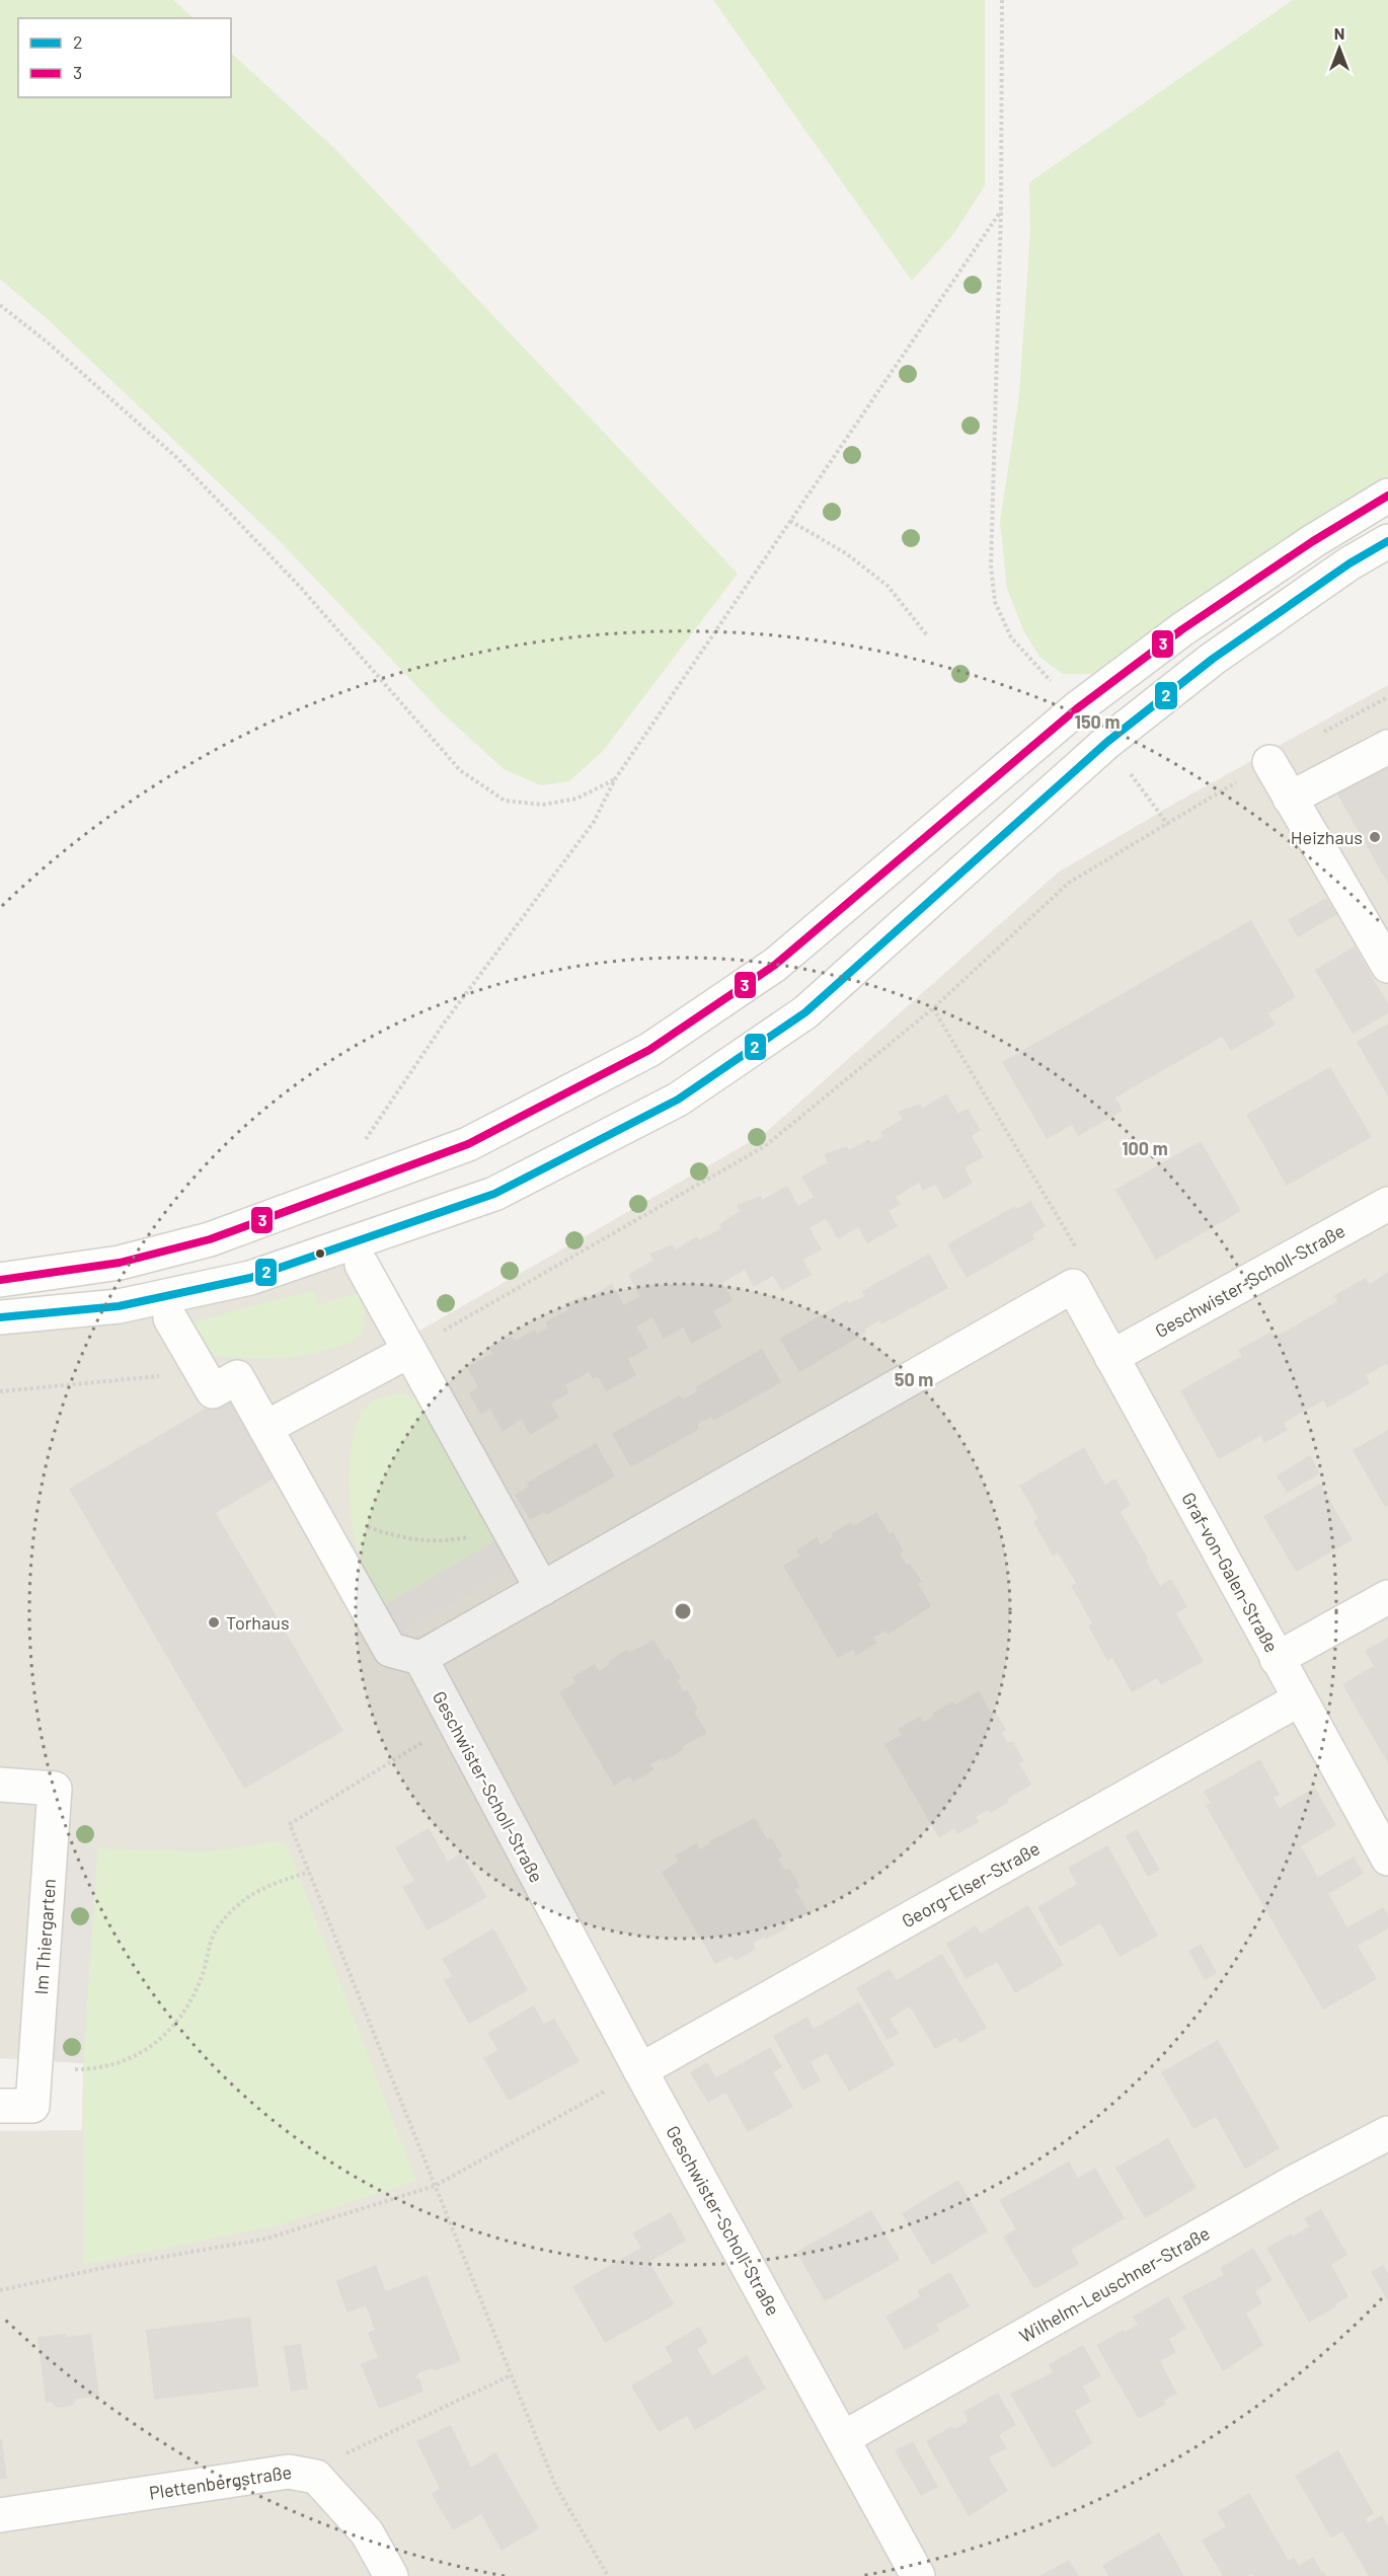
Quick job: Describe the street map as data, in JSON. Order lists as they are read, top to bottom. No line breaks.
{"streets":{"street":["Geschwister-Scholl-Straße","Graf-von-Galen-Straße","Georg-Elser-Straße","Im Thiergarten","Wilhelm-Leuschner-Straße","Plettenbergstraße"]},"crossings":[["Geschwister-Scholl-Straße","Graf-von-Galen-Straße"],["Geschwister-Scholl-Straße","Georg-Elser-Straße"],["Geschwister-Scholl-Straße","Wilhelm-Leuschner-Straße"],["Graf-von-Galen-Straße","Georg-Elser-Straße"]],"places":["Heizhaus","Torhaus"],"lines":["transit line 3","transit line 2"],"legend":["2","3"],"north":"top","rings":["150 m","100 m","50 m"]}
